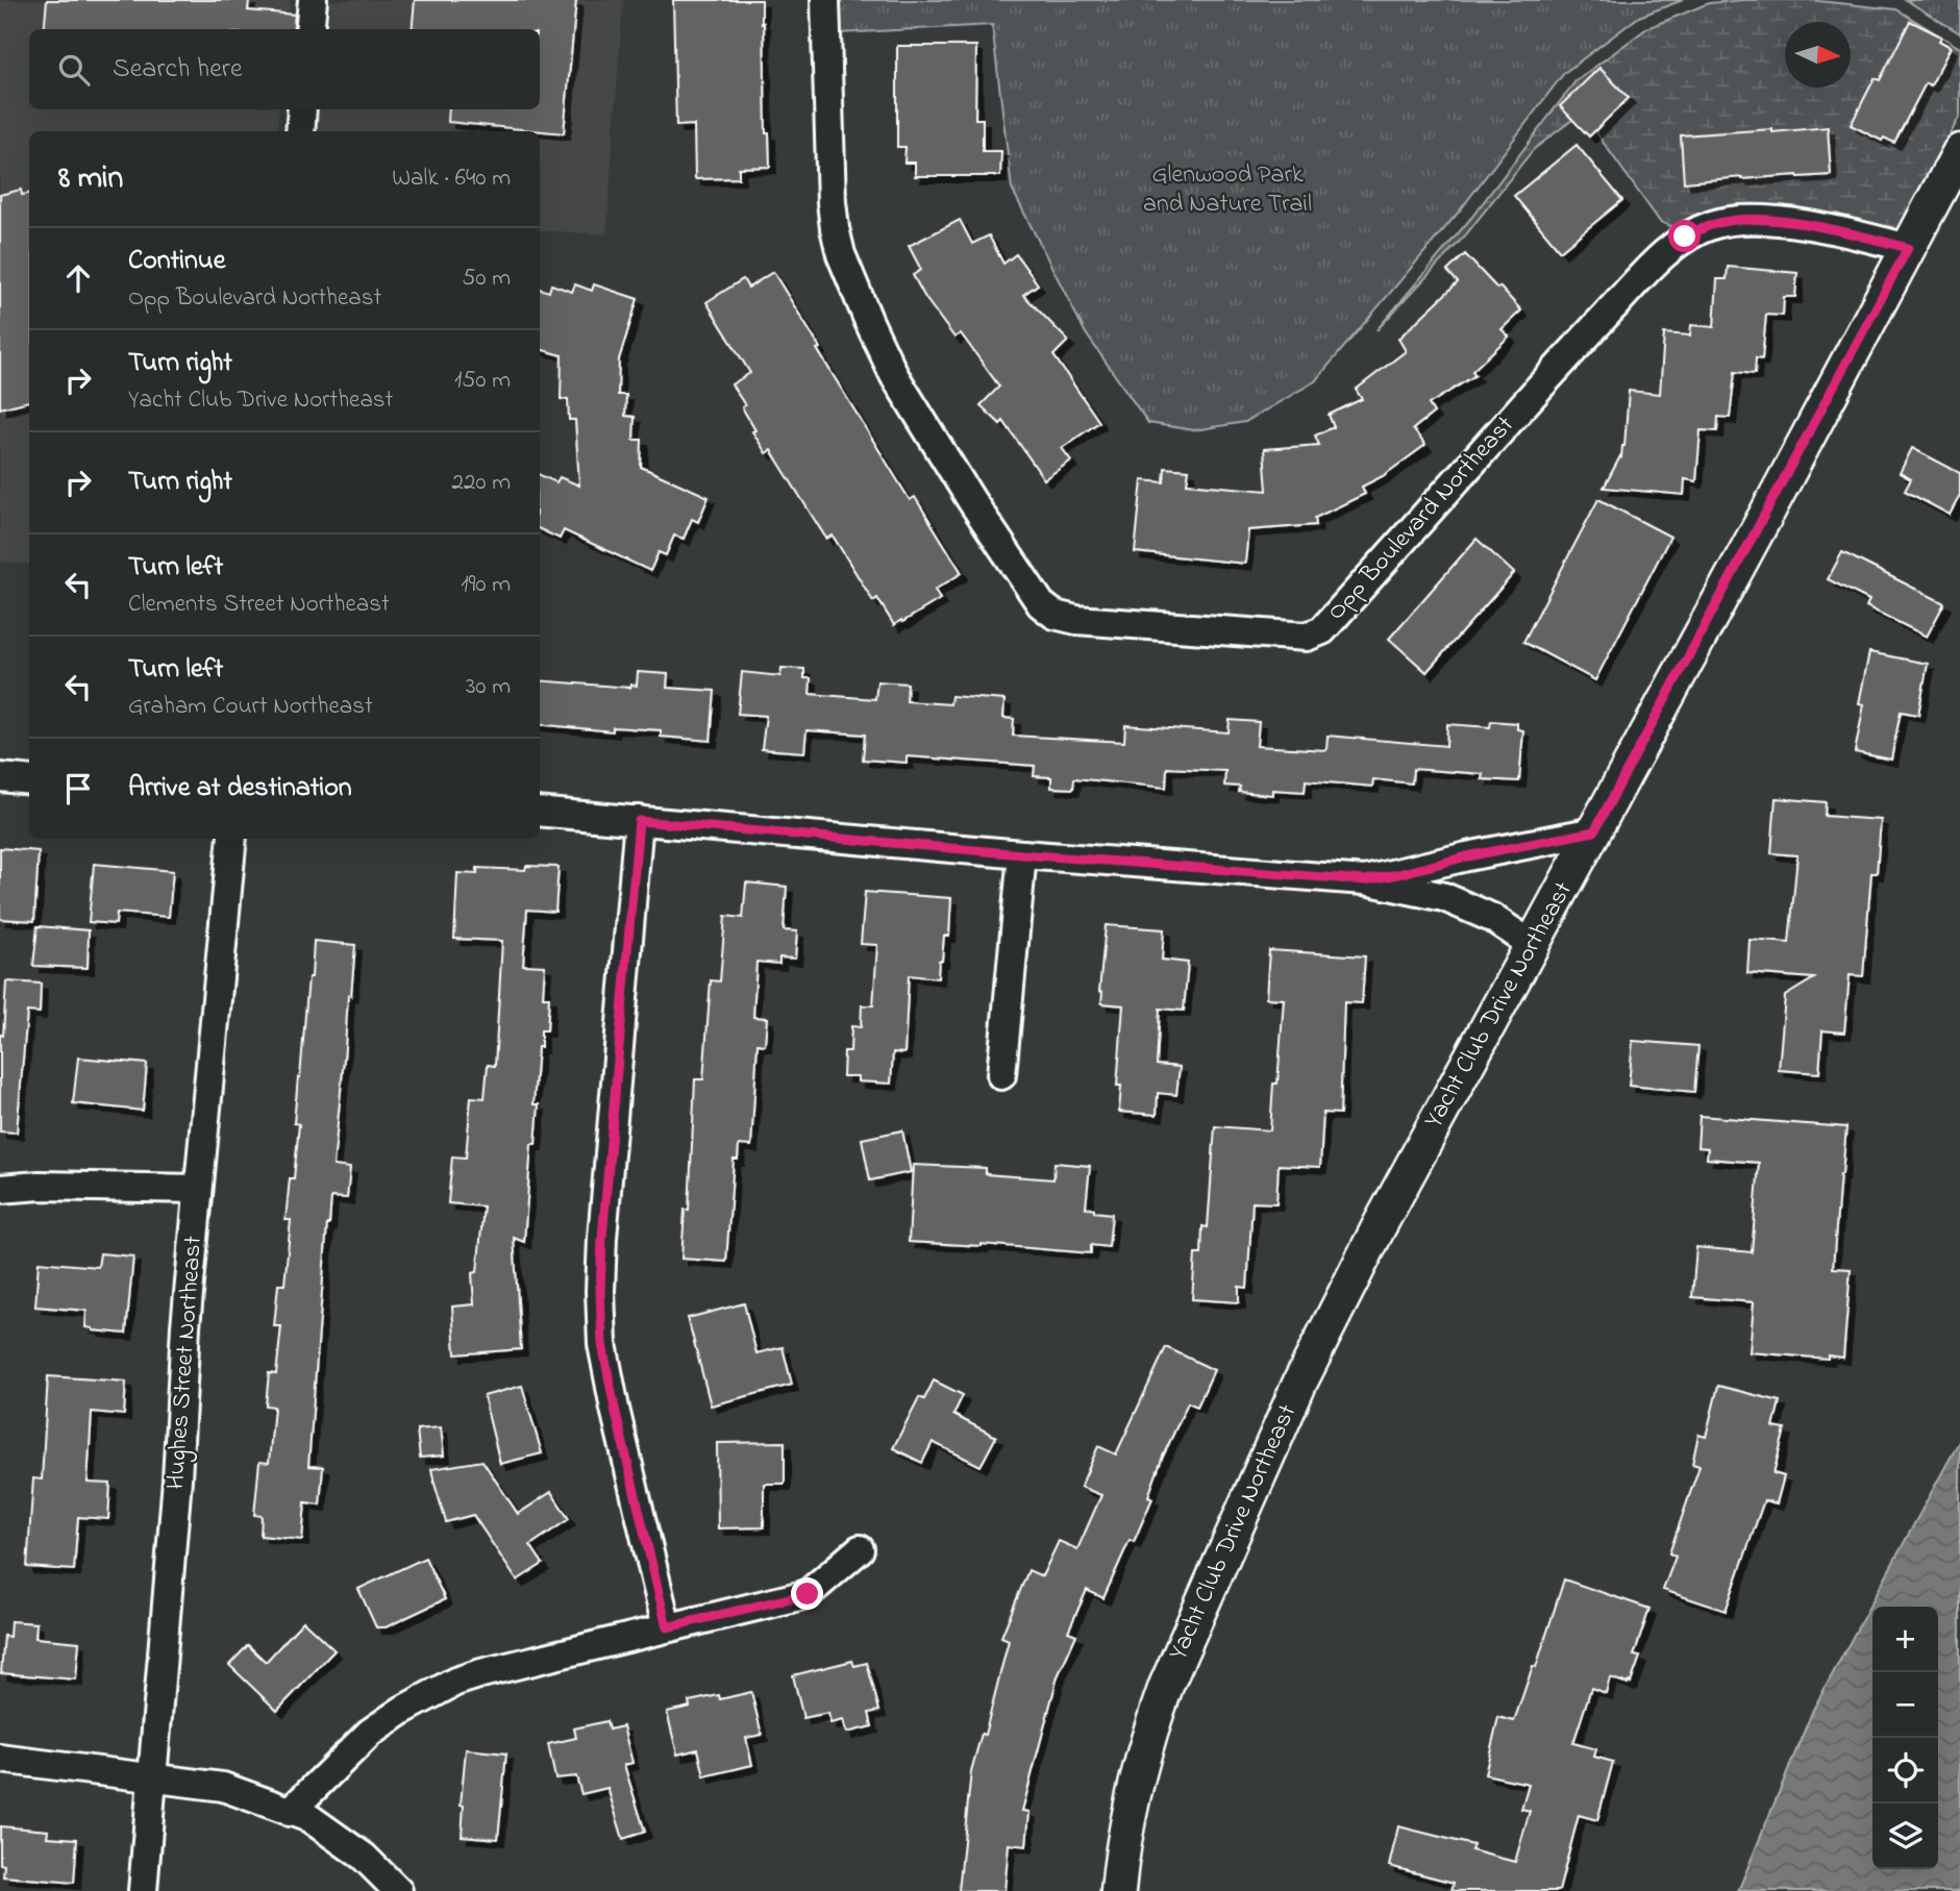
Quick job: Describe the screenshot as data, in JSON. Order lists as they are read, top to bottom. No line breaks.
{"streets":{"street":["Opp Boulevard Northeast","Yacht Club Drive Northeast","Hughes Street Northeast"]},"crossings":[["Opp Boulevard Northeast","Yacht Club Drive Northeast"]],"parks":["Glenwood Park and Nature Trail"],"north":"right","page":{"search":"Search here","heading":["8 min","Walk · 640 m"],"list":[["Continue","Opp Boulevard Northeast","50 m"],["Turn right","Yacht Club Drive Northeast","150 m"],["Turn right","220 m"],["Turn left","Clements Street Northeast","190 m"],["Turn left","Graham Court Northeast","30 m"],"Arrive at destination"],"map_buttons":["+","−"]}}
